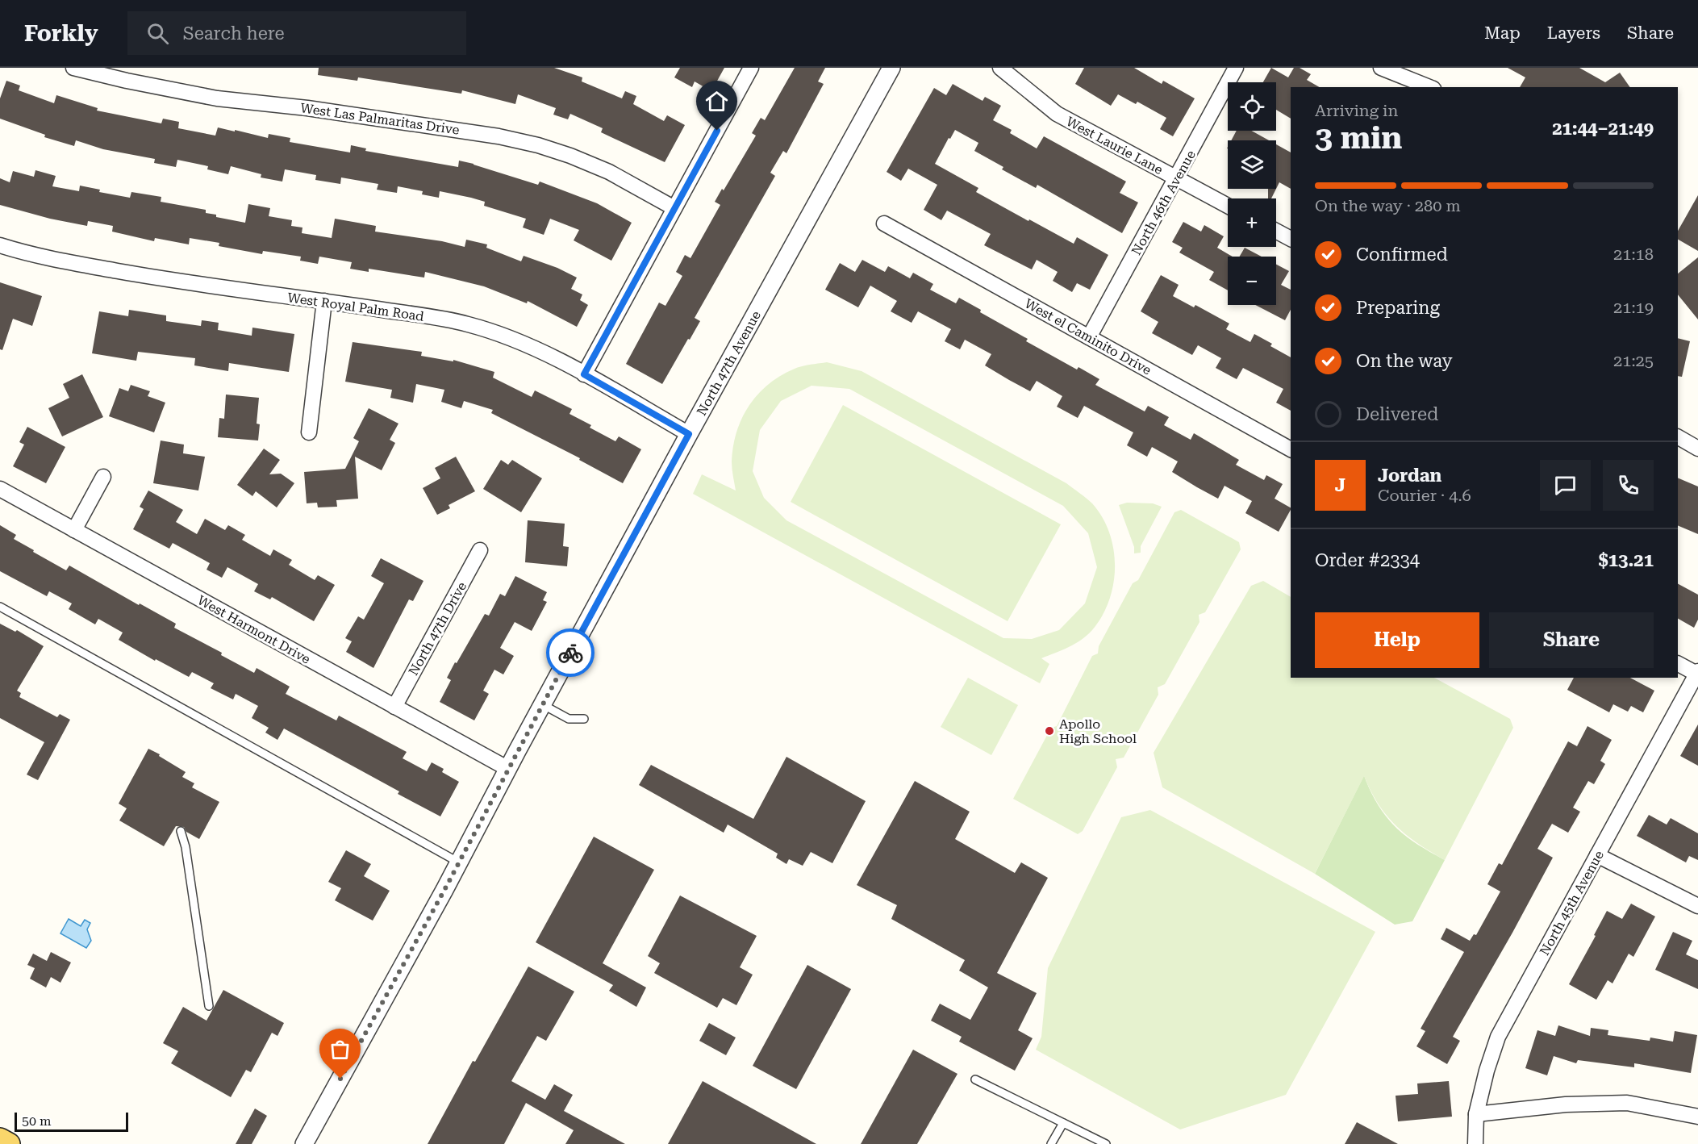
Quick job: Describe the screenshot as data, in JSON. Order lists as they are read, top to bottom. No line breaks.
{"streets":{"street":["West Las Palmaritas Drive","West Laurie Lane","North 46th Avenue","West Royal Palm Road","West el Caminito Drive","North 47th Avenue","North 47th Drive","West Harmont Drive","North 45th Avenue"]},"crossings":[["West Laurie Lane","North 46th Avenue"],["North 46th Avenue","West el Caminito Drive"],["West Royal Palm Road","North 47th Avenue"],["North 47th Avenue","West Harmont Drive"],["North 47th Drive","West Harmont Drive"]],"places":["Apollo High School"],"scale_bar":"50 m","page":{"header":"Forkly","search":"Search here","nav":["Map","Layers","Share"],"map_buttons":["+","−"],"heading":["3 min","Arriving in","21:44–21:49"],"panel":["Jordan","Courier · 4.6","Order #2334","$13.21"],"bar":"On the way · 280 m","list":[["Confirmed","21:18"],["Preparing","21:19"],["On the way","21:25"],"Delivered"],"round":"J","buttons":["Help","Share"],"scale":"50 m"}}
